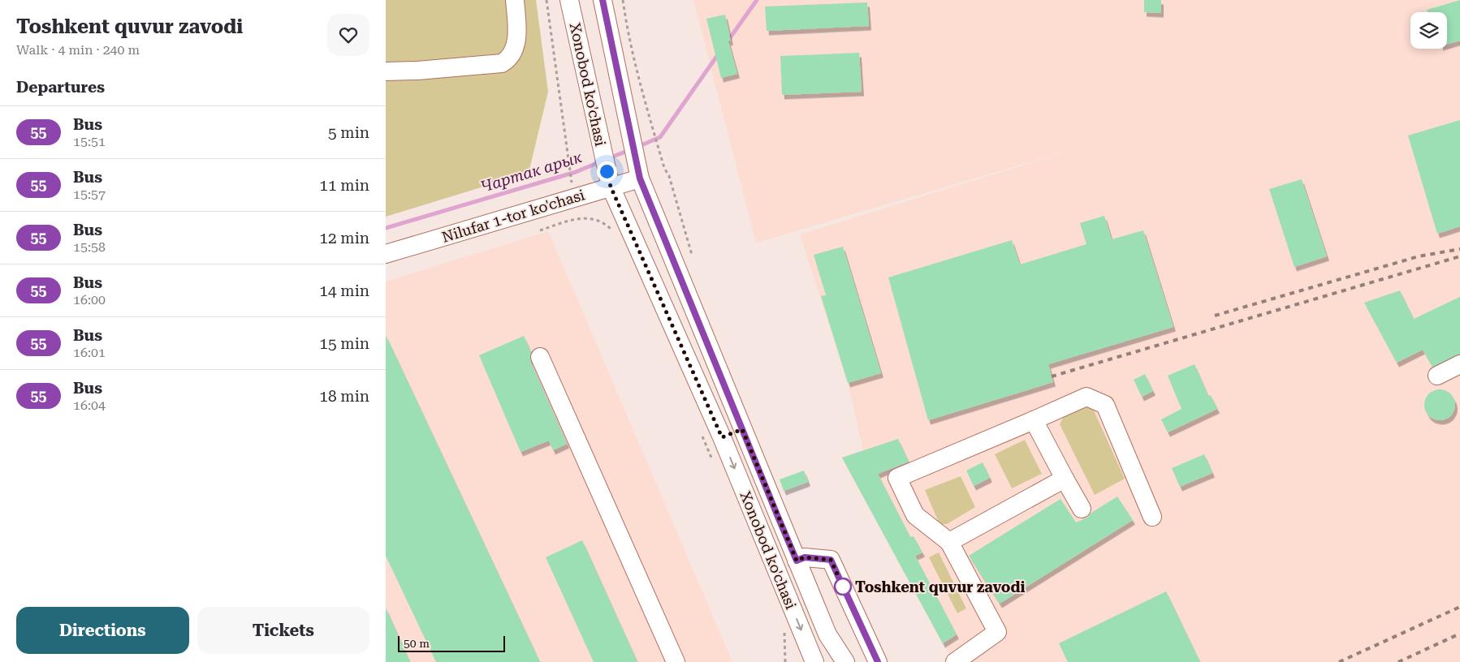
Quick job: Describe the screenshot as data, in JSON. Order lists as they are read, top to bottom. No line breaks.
{"streets":{"street":["Xonobod ko'chasi","Nilufar 1-tor ko'chasi"]},"crossings":[["Xonobod ko'chasi","Nilufar 1-tor ko'chasi"]],"water":["Чартак арык"],"places":["Toshkent quvur zavodi"],"lines":["bus line 55"],"scale_bar":"50 m","page":{"heading":[["Toshkent quvur zavodi","Walk · 4 min · 240 m"],"Departures"],"list":[{"mark":"55","name":"Bus","note":"15:51","value":"5 min"},{"mark":"55","name":"Bus","note":"15:57","value":"11 min"},{"mark":"55","name":"Bus","note":"15:58","value":"12 min"},{"mark":"55","name":"Bus","note":"16:00","value":"14 min"},{"mark":"55","name":"Bus","note":"16:01","value":"15 min"},{"mark":"55","name":"Bus","note":"16:04","value":"18 min"}],"buttons":["Directions","Tickets"],"scale":"50 m"}}
